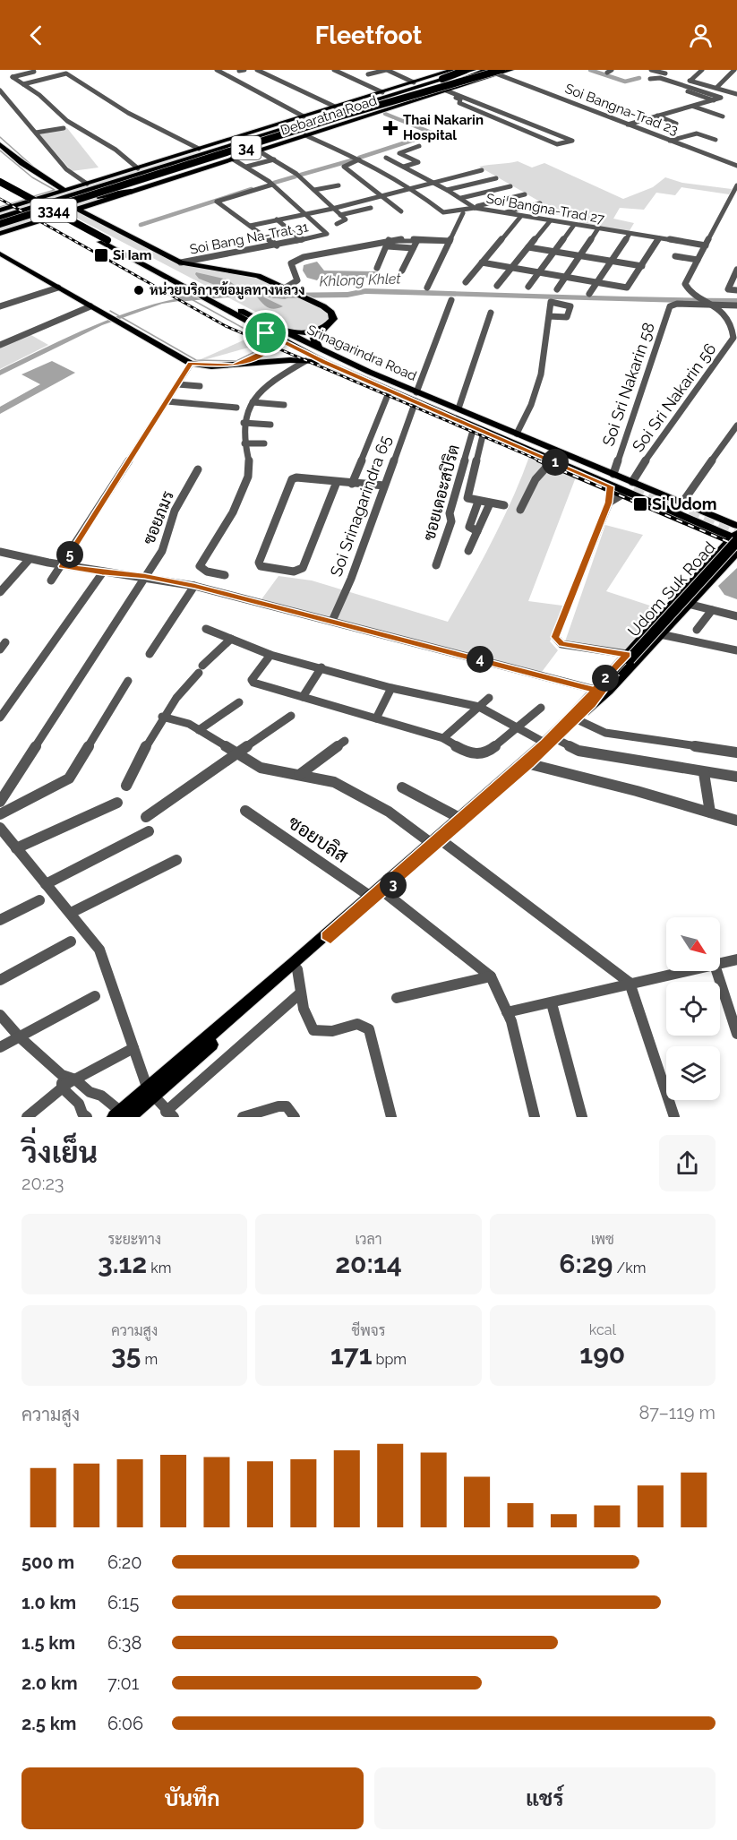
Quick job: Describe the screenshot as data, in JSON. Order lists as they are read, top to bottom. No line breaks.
{"streets":{"highway":["Debaratna Road","34"],"main road":["3344","Srinagarindra Road","Udom Suk Road"],"street":["Soi Bangna-Trad 23","Soi Bangna-Trad 27","Soi Bang Na-Trat 31","Soi Sri Nakarin 58","Soi Sri Nakarin 56","ซอยเดอะสปิริต","Soi Srinagarindra 65","ซอยภมร","ซอยบลิส"]},"crossings":[["Soi Bangna-Trad 23","Debaratna Road"],["Debaratna Road","Soi Bangna-Trad 27"],["Debaratna Road","Soi Bang Na-Trat 31"],["Srinagarindra Road","Soi Sri Nakarin 58"],["Srinagarindra Road","Soi Sri Nakarin 56"],["Srinagarindra Road","ซอยเดอะสปิริต"],["Srinagarindra Road","Soi Srinagarindra 65"],["Srinagarindra Road","Udom Suk Road"],["Soi Sri Nakarin 58","Soi Sri Nakarin 56"]],"water":["Khlong Khlet"],"places":{"health":["Thai Nakarin Hospital"],"transit":["Si Iam","Si Udom"],"other":["หน่วยบริการข้อมูลทางหลวง"]},"north":"bottom right","page":{"header":"Fleetfoot","pins":["1","5","4","2","3"],"heading":["วิ่งเย็น","20:23"],"stats":[["ระยะทาง","3.12 km"],["เวลา","20:14"],["เพซ","6:29 /km"],["ความสูง","35 m"],["ชีพจร","171 bpm"],["kcal","190"]],"chart":["ความสูง","87–119 m"],"list":[{"name":"500 m","note":"6:20"},{"name":"1.0 km","note":"6:15"},{"name":"1.5 km","note":"6:38"},{"name":"2.0 km","note":"7:01"},{"name":"2.5 km","note":"6:06"}],"buttons":["บันทึก","แชร์"]}}
